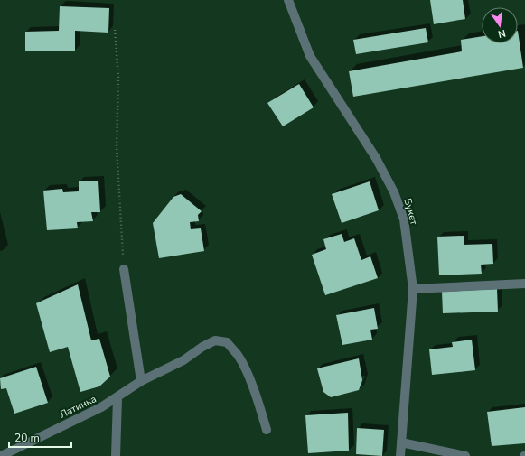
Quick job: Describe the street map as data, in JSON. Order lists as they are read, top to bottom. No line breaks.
{"streets":{"street":["Букет","Латинка"]},"scale_bar":"20 m","north":"bottom"}
